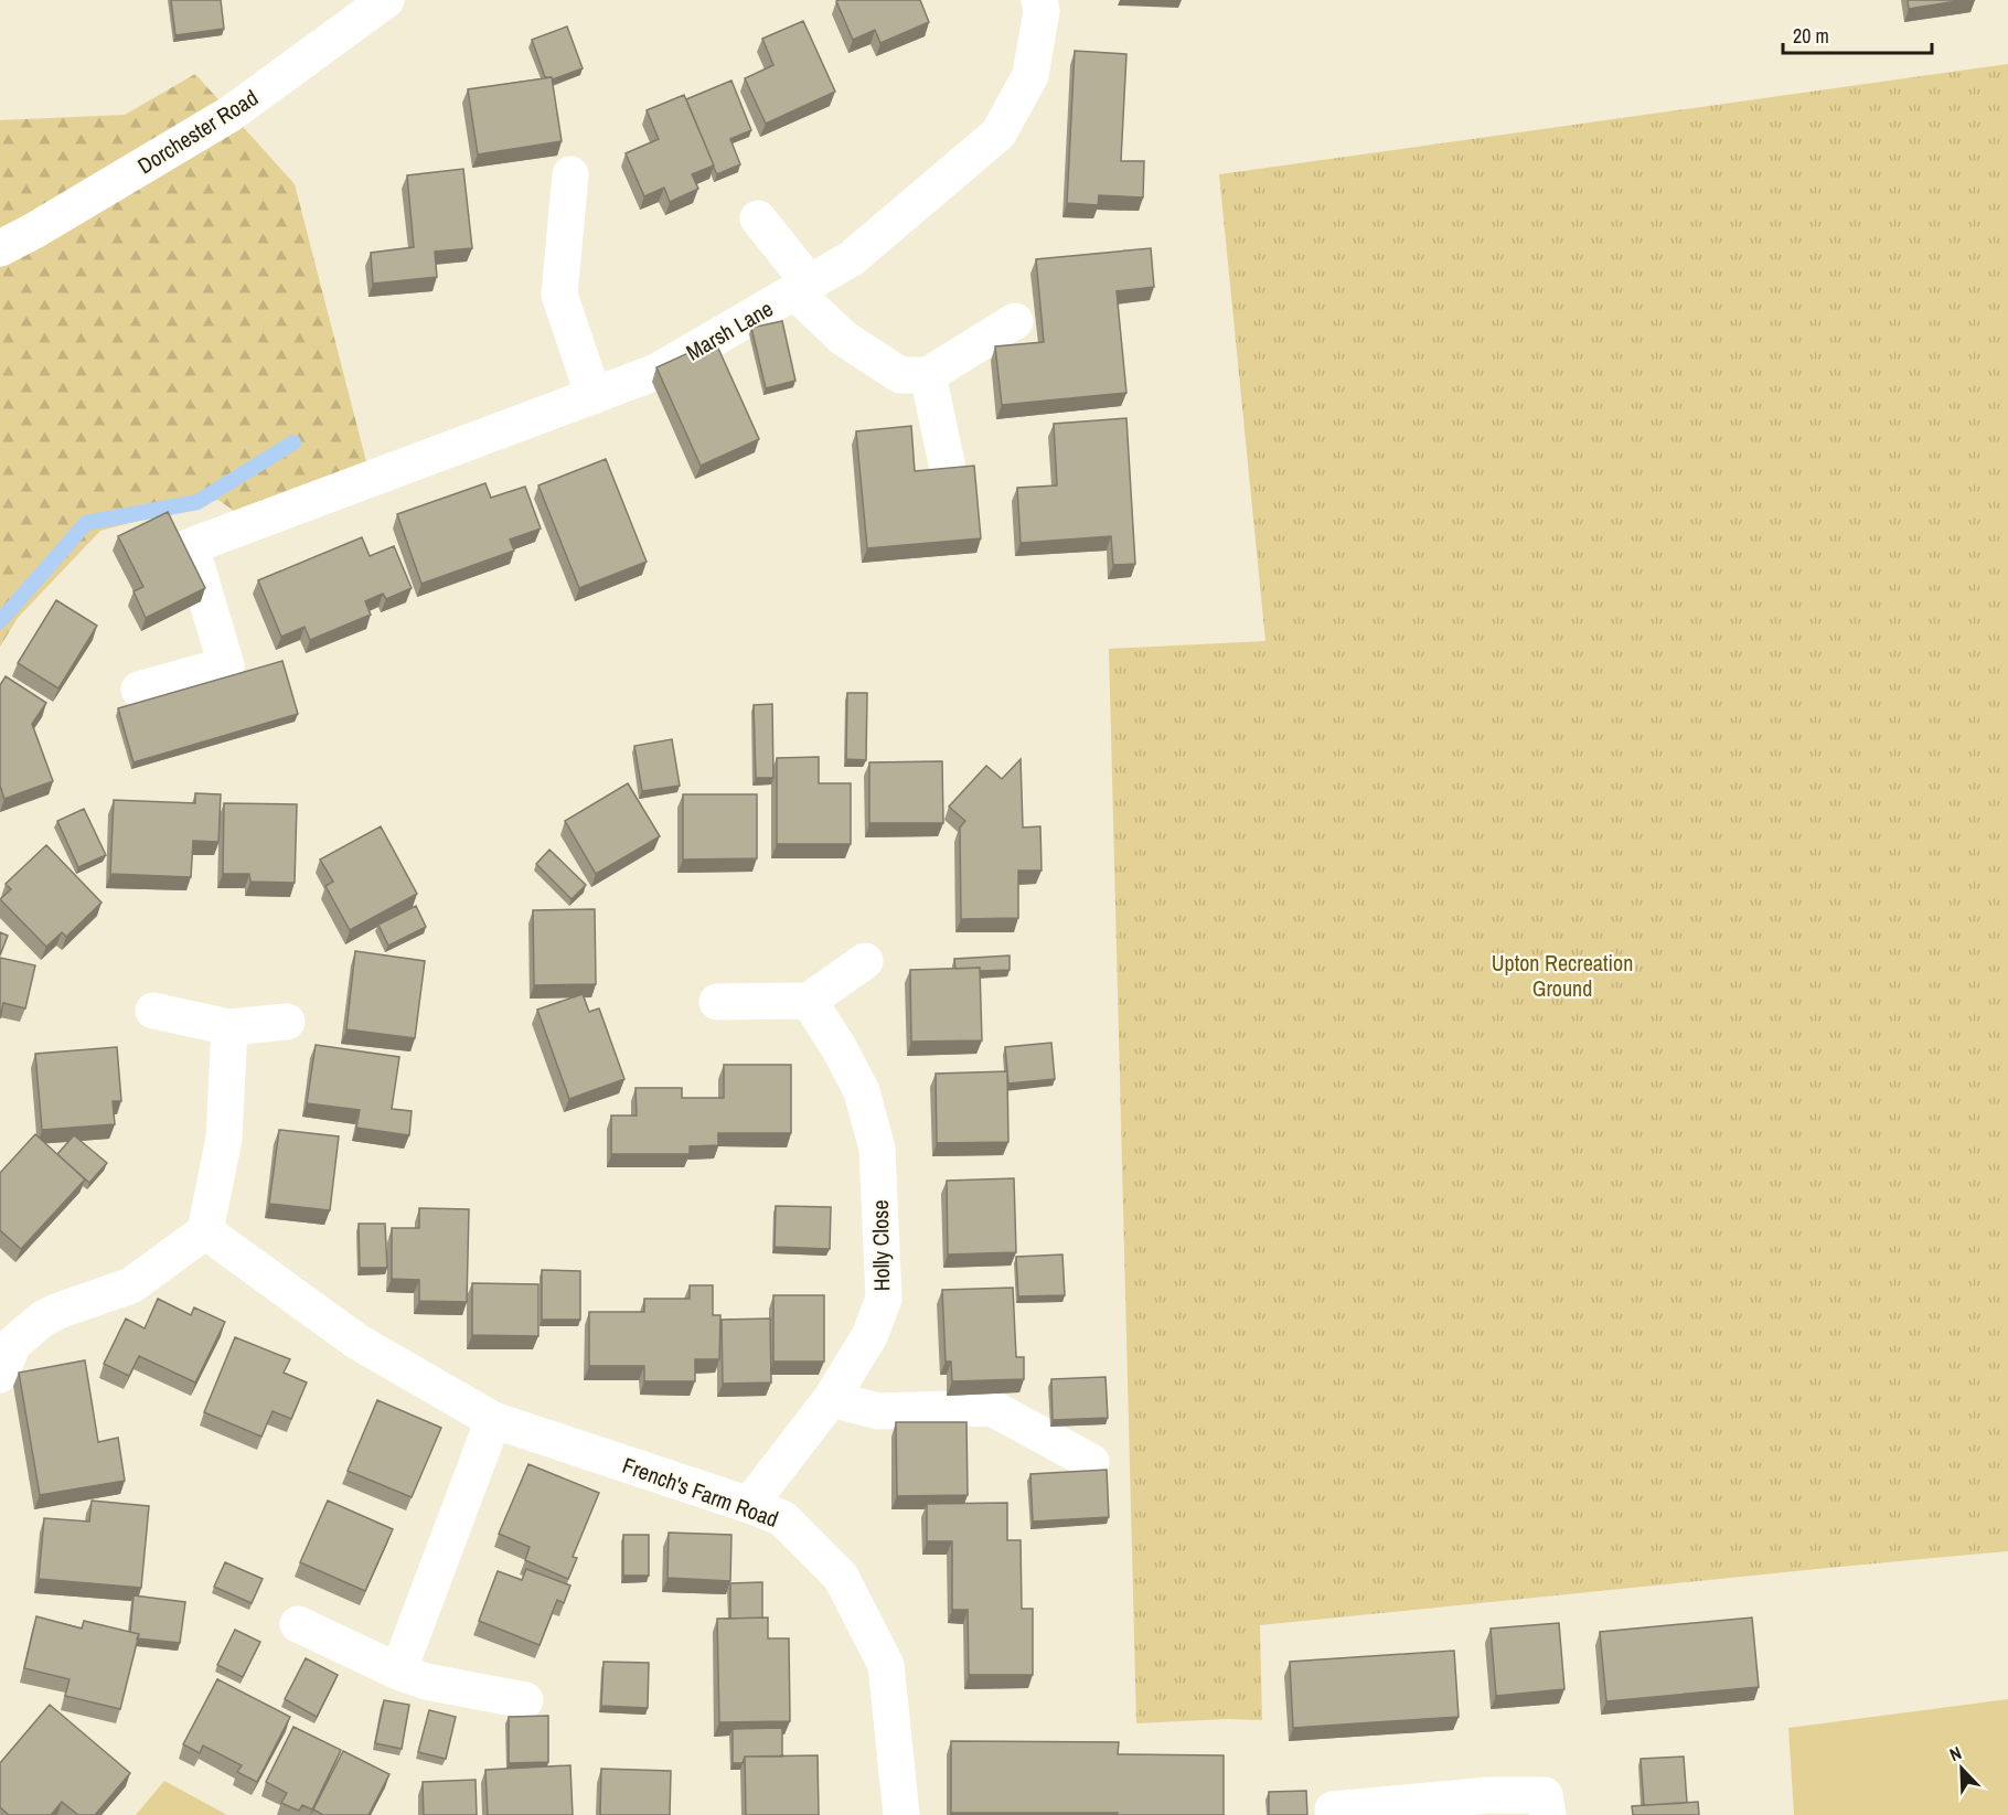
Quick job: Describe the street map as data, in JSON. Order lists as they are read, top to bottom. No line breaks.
{"streets":{"street":["Dorchester Road","Marsh Lane","Holly Close","French's Farm Road"]},"crossings":[["Holly Close","French's Farm Road"]],"parks":["Upton Recreation Ground"],"scale_bar":"20 m","north":"top left"}
